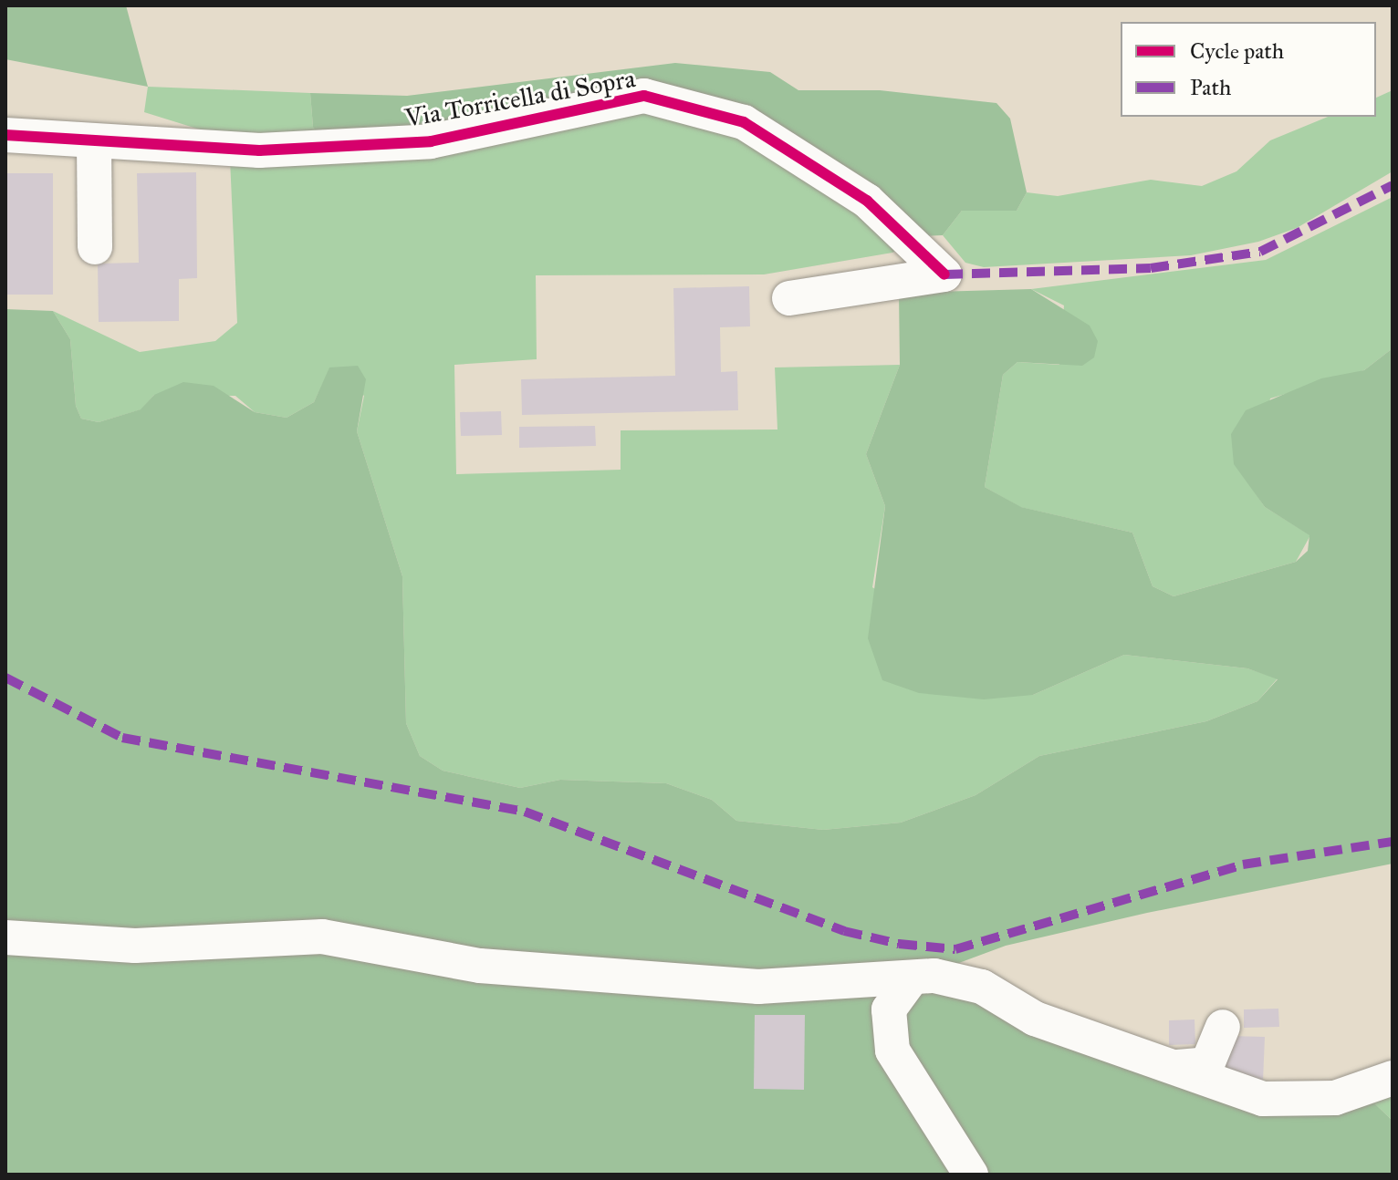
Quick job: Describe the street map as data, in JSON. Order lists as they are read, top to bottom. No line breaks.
{"streets":{"street":["Via Torricella di Sopra"]},"legend":["Cycle path","Path"]}
